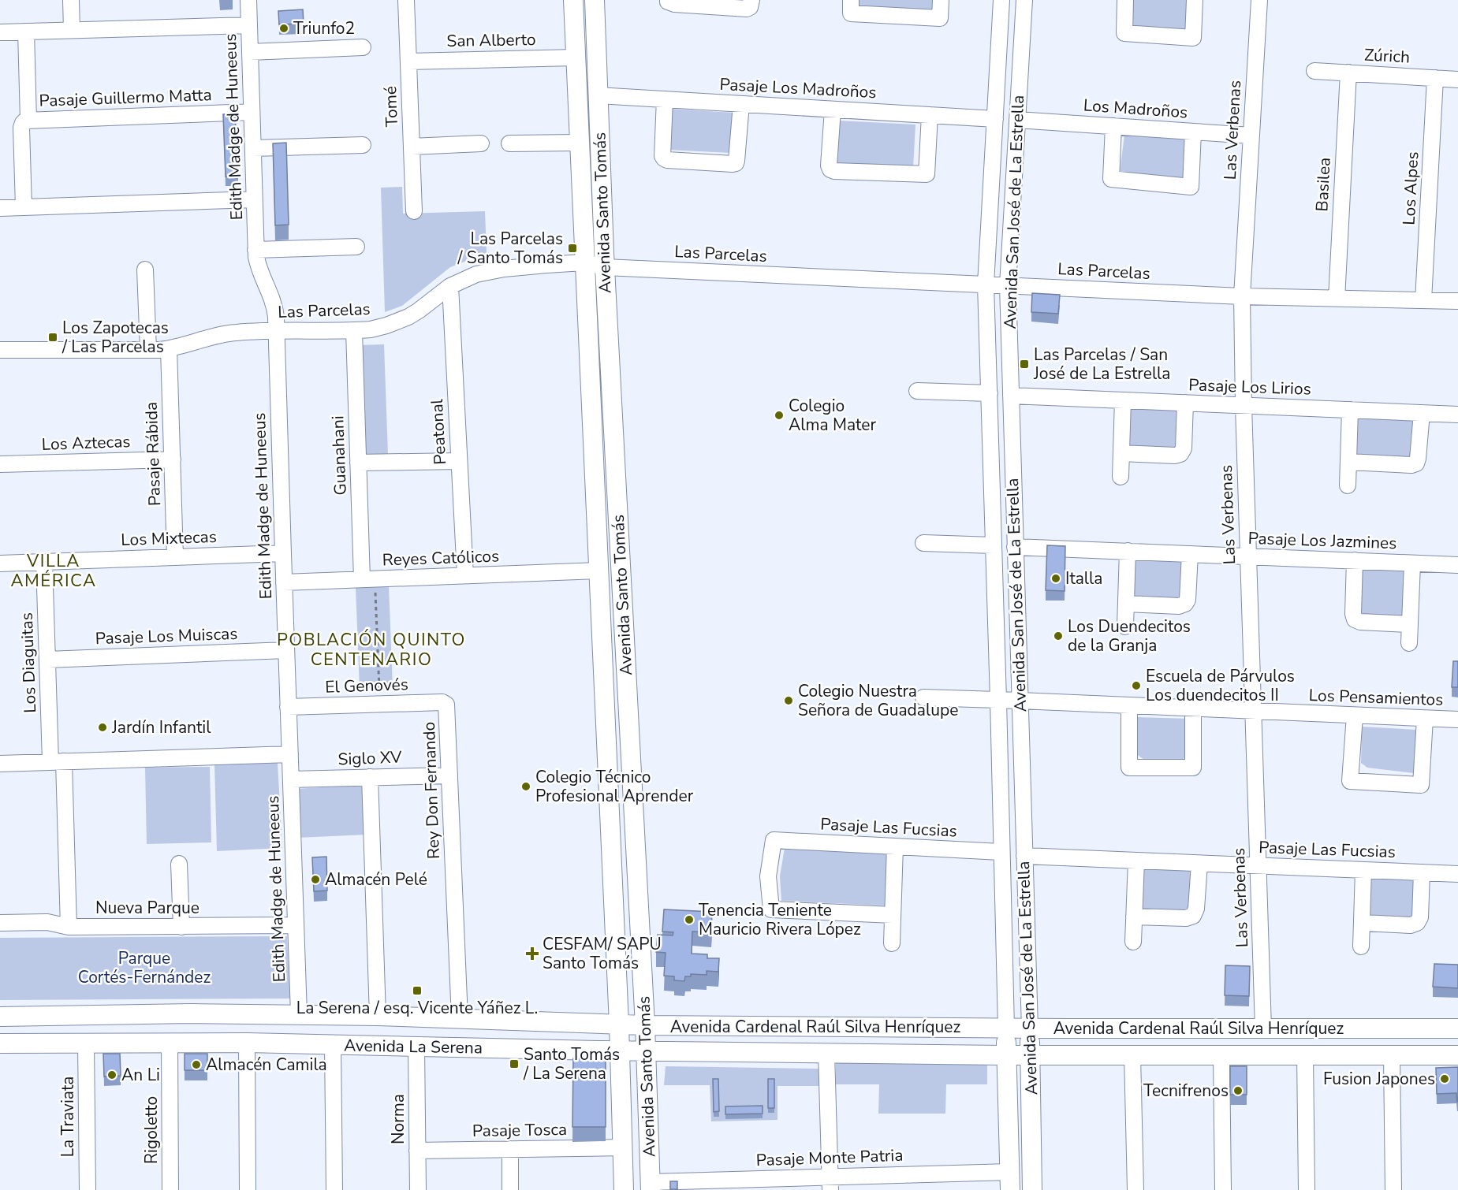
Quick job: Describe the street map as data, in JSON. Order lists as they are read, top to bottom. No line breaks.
{"streets":{"main road":["Avenida San José de La Estrella","Avenida Santo Tomás","Avenida Cardenal Raúl Silva Henríquez","Avenida La Serena"],"street":["San Alberto","Zúrich","Pasaje Los Madroños","Pasaje Guillermo Matta","Tomé","Los Madroños","Edith Madge de Huneeus","Las Verbenas","Basilea","Los Alpes","Las Parcelas","Pasaje Los Lirios","Peatonal","Los Aztecas","Pasaje Rábida","Guanahani","Los Mixtecas","Pasaje Los Jazmines","Reyes Católicos","Pasaje Los Muiscas","Los Diaguitas","El Genovés","Los Pensamientos","Siglo XV","Rey Don Fernando","Pasaje Las Fucsias","Nueva Parque","La Traviata","Norma","Rigoletto","Pasaje Tosca","Pasaje Monte Patria"]},"crossings":[["San Alberto","Tomé"],["San Alberto","Avenida Santo Tomás"],["Zúrich","Basilea"],["Zúrich","Los Alpes"],["Pasaje Los Madroños","Avenida San José de La Estrella"],["Pasaje Los Madroños","Avenida Santo Tomás"],["Pasaje Guillermo Matta","Edith Madge de Huneeus"],["Los Madroños","Las Verbenas"],["Los Madroños","Avenida San José de La Estrella"],["Edith Madge de Huneeus","Las Parcelas"],["Edith Madge de Huneeus","Los Mixtecas"],["Edith Madge de Huneeus","Reyes Católicos"],["Edith Madge de Huneeus","Pasaje Los Muiscas"],["Edith Madge de Huneeus","El Genovés"],["Edith Madge de Huneeus","Siglo XV"],["Edith Madge de Huneeus","Nueva Parque"],["Edith Madge de Huneeus","Avenida La Serena"],["Las Verbenas","Las Parcelas"],["Las Verbenas","Pasaje Los Lirios"],["Las Verbenas","Pasaje Los Jazmines"],["Las Verbenas","Los Pensamientos"],["Las Verbenas","Pasaje Las Fucsias"],["Las Verbenas","Avenida Cardenal Raúl Silva Henríquez"],["Basilea","Las Parcelas"],["Los Alpes","Las Parcelas"],["Avenida San José de La Estrella","Las Parcelas"],["Avenida San José de La Estrella","Pasaje Los Lirios"],["Avenida San José de La Estrella","Pasaje Los Jazmines"],["Avenida San José de La Estrella","Los Pensamientos"],["Avenida San José de La Estrella","Pasaje Las Fucsias"],["Avenida San José de La Estrella","Avenida Cardenal Raúl Silva Henríquez"],["Avenida San José de La Estrella","Pasaje Monte Patria"],["Avenida Santo Tomás","Las Parcelas"],["Avenida Santo Tomás","Reyes Católicos"],["Avenida Santo Tomás","Avenida Cardenal Raúl Silva Henríquez"],["Avenida Santo Tomás","Avenida La Serena"],["Avenida Santo Tomás","Pasaje Tosca"],["Avenida Santo Tomás","Pasaje Monte Patria"],["Las Parcelas","Peatonal"],["Las Parcelas","Pasaje Rábida"],["Las Parcelas","Guanahani"],["Peatonal","Reyes Católicos"],["Los Aztecas","Pasaje Rábida"],["Pasaje Rábida","Los Mixtecas"],["Guanahani","Reyes Católicos"],["Los Mixtecas","Los Diaguitas"],["Pasaje Los Muiscas","Los Diaguitas"],["Los Diaguitas","Nueva Parque"],["El Genovés","Rey Don Fernando"],["Siglo XV","Rey Don Fernando"],["Rey Don Fernando","Avenida La Serena"],["Avenida Cardenal Raúl Silva Henríquez","Avenida La Serena"],["Avenida La Serena","La Traviata"],["Avenida La Serena","Norma"],["Avenida La Serena","Rigoletto"],["Norma","Pasaje Tosca"]],"districts":["VILLA AMÉRICA","POBLACIÓN QUINTO CENTENARIO"],"parks":["Parque Cortés-Fernández"],"places":{"other":["Triunfo2","Colegio Alma Mater","Italla","Los Duendecitos de la Granja","Escuela de Párvulos Los duendecitos II","Colegio Nuestra Señora de Guadalupe","Jardín Infantil","Colegio Técnico Profesional Aprender","Almacén Pelé","Tenencia Teniente Mauricio Rivera López","Almacén Camila","An Li","Fusion Japones","Tecnifrenos"],"transit":["Las Parcelas / Santo Tomás","Los Zapotecas / Las Parcelas","Las Parcelas / San José de La Estrella","La Serena / esq. Vicente Yáñez L.","Santo Tomás / La Serena"],"health":["CESFAM/ SAPU Santo Tomás"]}}
